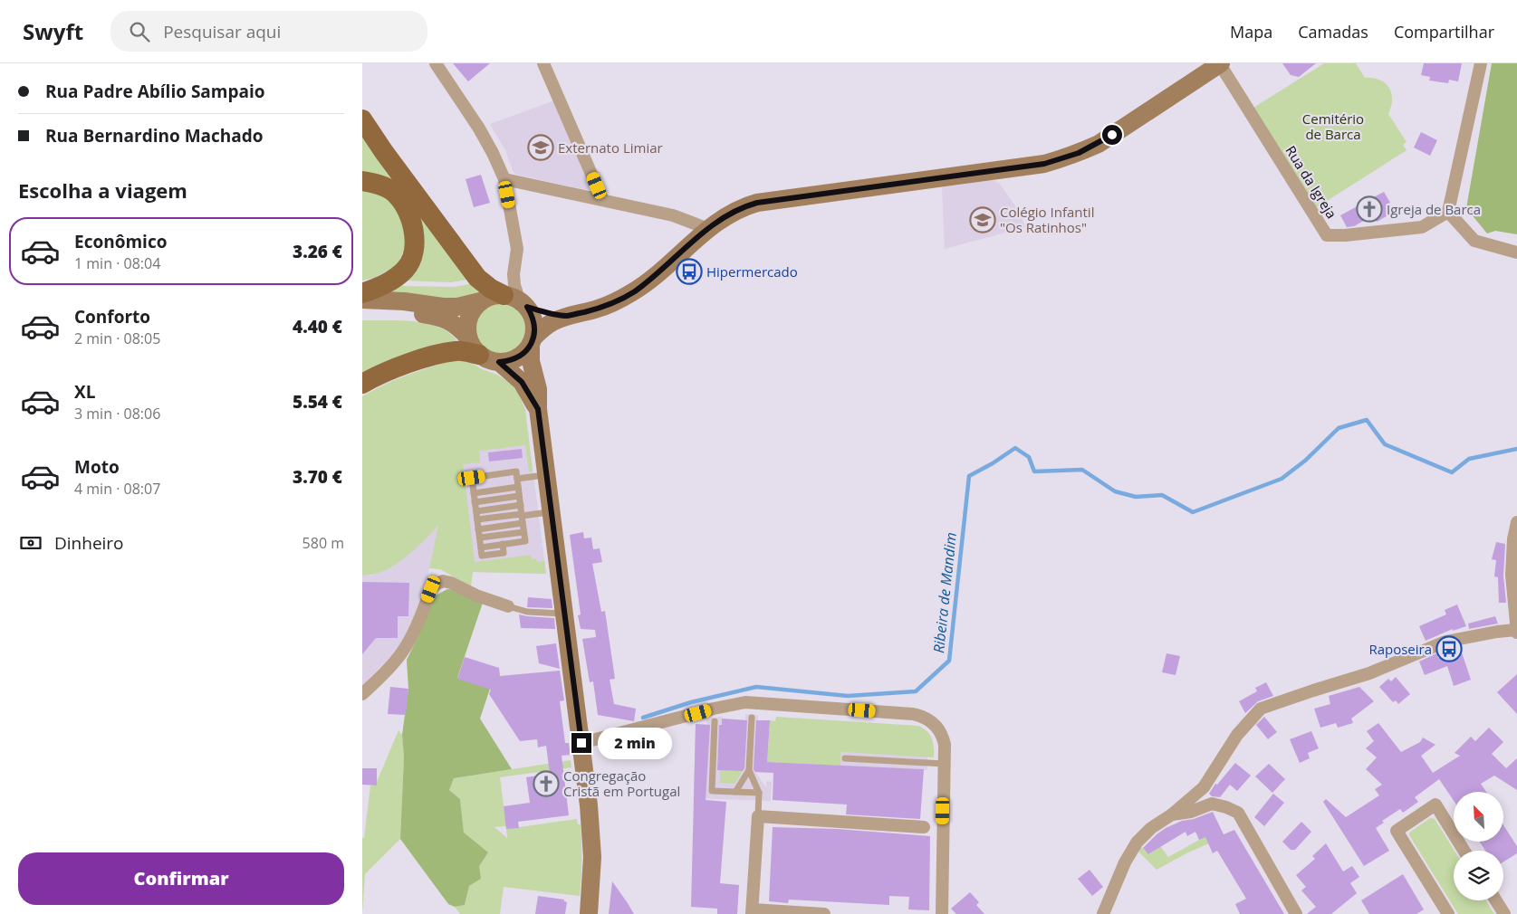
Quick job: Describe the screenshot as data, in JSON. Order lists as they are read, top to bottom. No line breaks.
{"streets":{"street":["Rua da Igreja"]},"water":["Ribeira de Mandim"],"parks":["Cemitério de Barca"],"places":{"school or university":["Externato Limiar","Colégio Infantil \"Os Ratinhos\""],"church":["Igreja de Barca","Congregação Cristã em Portugal"],"bus stop":["Hipermercado","Raposeira"]},"north":"top left","page":{"header":"Swyft","search":"Pesquisar aqui","nav":["Mapa","Camadas","Compartilhar"],"banner":["Rua Padre Abílio Sampaio","Rua Bernardino Machado"],"heading":"Escolha a viagem","list":[{"name":"Econômico","note":"1 min · 08:04","value":"3.26 €"},{"name":"Conforto","note":"2 min · 08:05","value":"4.40 €"},{"name":"XL","note":"3 min · 08:06","value":"5.54 €"},{"name":"Moto","note":"4 min · 08:07","value":"3.70 €"}],"pay":["Dinheiro","580 m"],"bubble":"2 min","buttons":"Confirmar"}}
